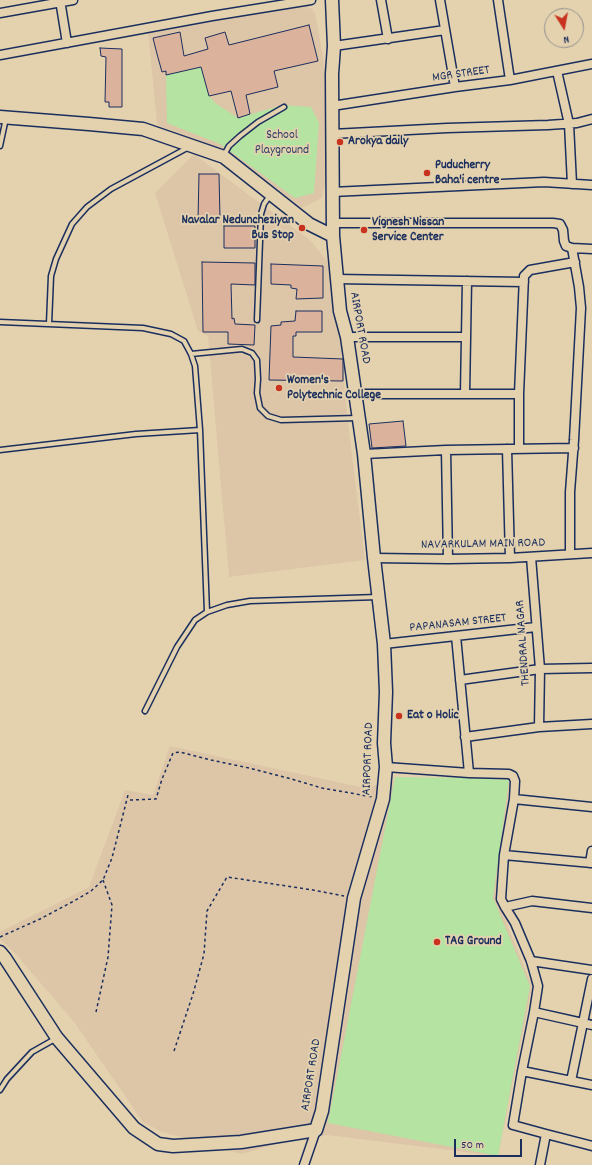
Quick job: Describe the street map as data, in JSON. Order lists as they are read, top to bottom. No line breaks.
{"streets":{"street":["MGR STREET","AIRPORT ROAD","NAVARKULAM MAIN ROAD","PAPANASAM STREET","THENDRAL NAGAR"]},"crossings":[["MGR STREET","AIRPORT ROAD"],["AIRPORT ROAD","NAVARKULAM MAIN ROAD"],["AIRPORT ROAD","PAPANASAM STREET"],["NAVARKULAM MAIN ROAD","THENDRAL NAGAR"],["PAPANASAM STREET","THENDRAL NAGAR"]],"parks":["School Playground"],"places":["Arokya daily","Puducherry Baha'i centre","Navalar Neduncheziyan Bus Stop","Vignesh Nissan Service Center","Women's Polytechnic College","Eat o Holic","TAG Ground"],"scale_bar":"50 m","north":"bottom"}
